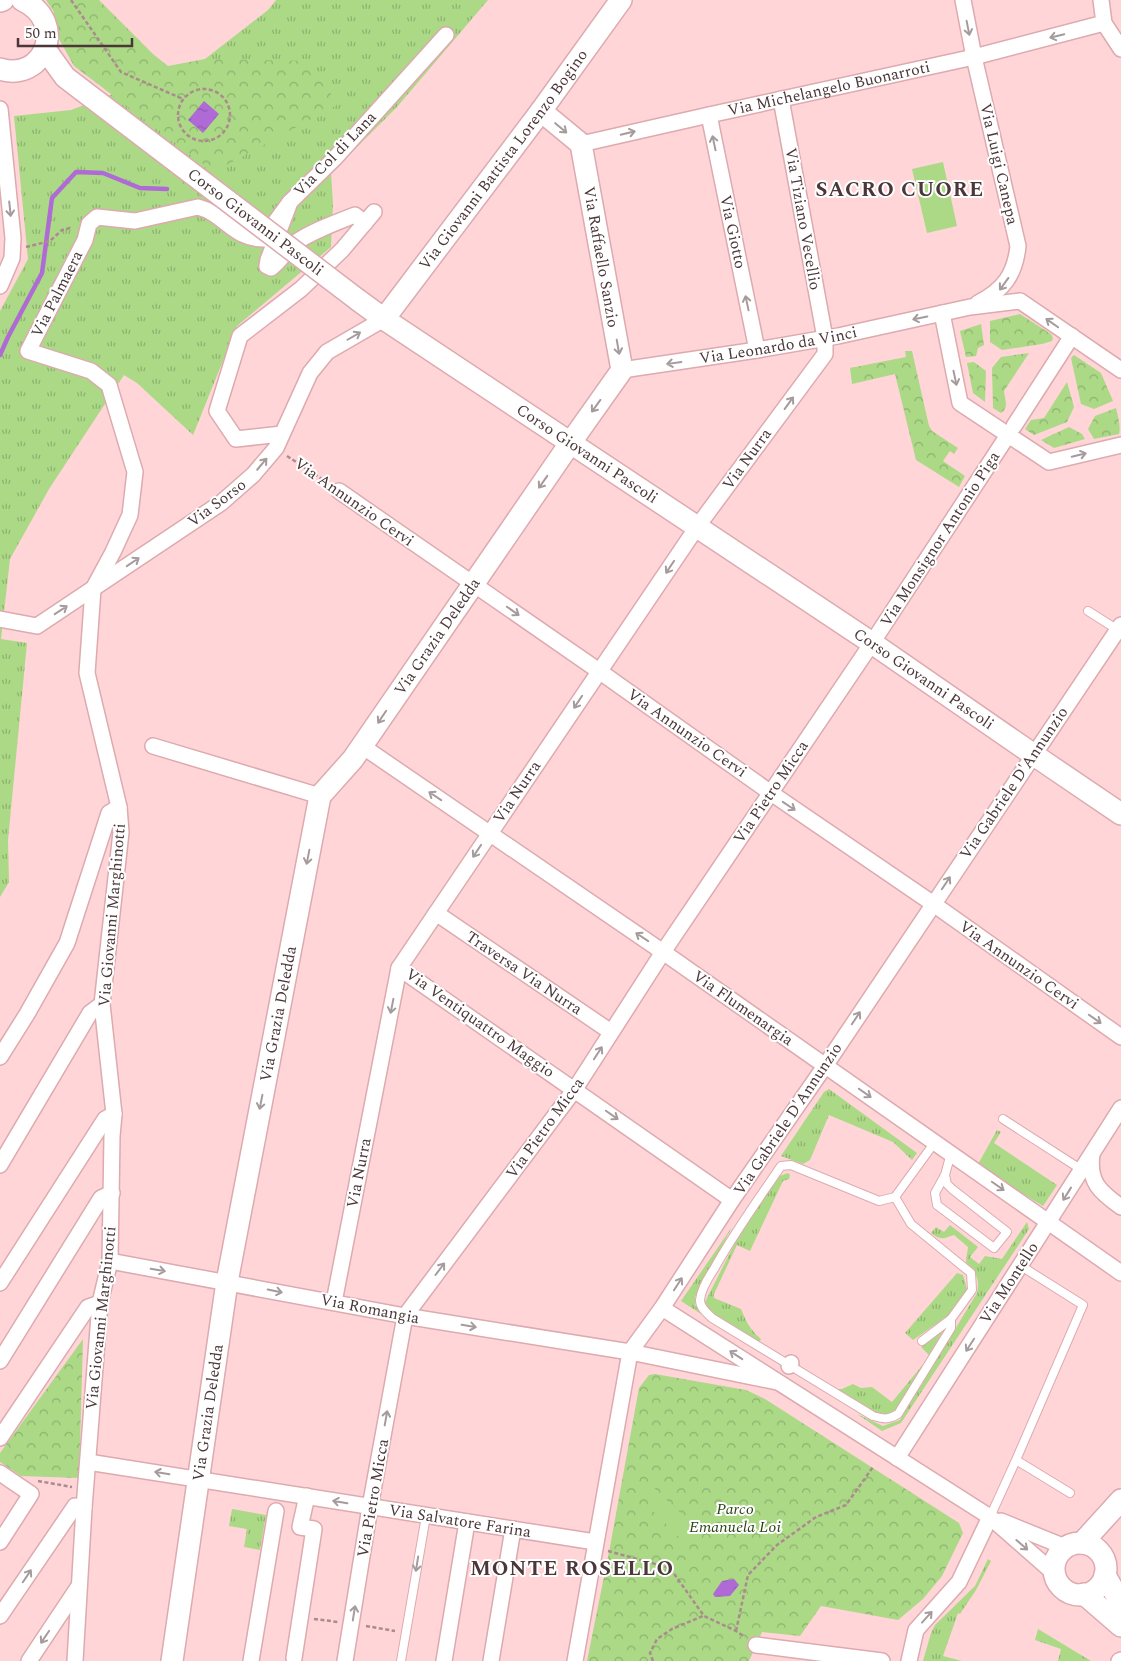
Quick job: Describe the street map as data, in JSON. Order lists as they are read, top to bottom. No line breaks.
{"streets":{"street":["Via Michelangelo Buonarroti","Via Col di Lana","Via Giovanni Battista Lorenzo Bogino","Via Luigi Canepa","Via Tiziano Vecellio","Corso Giovanni Pascoli","Via Giotto","Via Raffaello Sanzio","Via Palmaera","Via Leonardo da Vinci","Via Nurra","Via Annunzio Cervi","Via Sorso","Via Monsignor Antonio Piga","Via Grazia Deledda","Via Gabriele D'Annunzio","Via Pietro Micca","Via Giovanni Marghinotti","Traversa Via Nurra","Via Flumenargia","Via Ventiquattro Maggio","Via Montello","Via Romangia","Via Salvatore Farina"]},"crossings":[["Via Michelangelo Buonarroti","Via Luigi Canepa"],["Via Michelangelo Buonarroti","Via Tiziano Vecellio"],["Via Michelangelo Buonarroti","Via Giotto"],["Via Michelangelo Buonarroti","Via Raffaello Sanzio"],["Via Col di Lana","Via Palmaera"],["Via Col di Lana","Via Annunzio Cervi"],["Via Col di Lana","Via Sorso"],["Via Giovanni Battista Lorenzo Bogino","Corso Giovanni Pascoli"],["Via Giovanni Battista Lorenzo Bogino","Via Sorso"],["Via Luigi Canepa","Via Leonardo da Vinci"],["Via Tiziano Vecellio","Via Leonardo da Vinci"],["Via Tiziano Vecellio","Via Nurra"],["Corso Giovanni Pascoli","Via Nurra"],["Corso Giovanni Pascoli","Via Sorso"],["Corso Giovanni Pascoli","Via Monsignor Antonio Piga"],["Corso Giovanni Pascoli","Via Grazia Deledda"],["Corso Giovanni Pascoli","Via Gabriele D'Annunzio"],["Corso Giovanni Pascoli","Via Pietro Micca"],["Via Giotto","Via Leonardo da Vinci"],["Via Raffaello Sanzio","Via Leonardo da Vinci"],["Via Palmaera","Via Sorso"],["Via Palmaera","Via Giovanni Marghinotti"],["Via Leonardo da Vinci","Via Nurra"],["Via Leonardo da Vinci","Via Monsignor Antonio Piga"],["Via Nurra","Via Annunzio Cervi"],["Via Nurra","Traversa Via Nurra"],["Via Nurra","Via Flumenargia"],["Via Nurra","Via Ventiquattro Maggio"],["Via Nurra","Via Romangia"],["Via Annunzio Cervi","Via Sorso"],["Via Annunzio Cervi","Via Grazia Deledda"],["Via Annunzio Cervi","Via Gabriele D'Annunzio"],["Via Annunzio Cervi","Via Pietro Micca"],["Via Sorso","Via Giovanni Marghinotti"],["Via Monsignor Antonio Piga","Via Pietro Micca"],["Via Grazia Deledda","Via Flumenargia"],["Via Grazia Deledda","Via Romangia"],["Via Grazia Deledda","Via Salvatore Farina"],["Via Gabriele D'Annunzio","Via Flumenargia"],["Via Gabriele D'Annunzio","Via Ventiquattro Maggio"],["Via Gabriele D'Annunzio","Via Romangia"],["Via Gabriele D'Annunzio","Via Salvatore Farina"],["Via Pietro Micca","Traversa Via Nurra"],["Via Pietro Micca","Via Flumenargia"],["Via Pietro Micca","Via Ventiquattro Maggio"],["Via Pietro Micca","Via Romangia"],["Via Pietro Micca","Via Salvatore Farina"],["Via Giovanni Marghinotti","Via Romangia"],["Via Giovanni Marghinotti","Via Salvatore Farina"],["Via Flumenargia","Via Montello"]],"one_way":["Via Luigi Canepa","Via Giotto","Via Raffaello Sanzio","Via Leonardo da Vinci","Via Annunzio Cervi","Via Sorso","Via Grazia Deledda","Via Gabriele D'Annunzio","Via Ventiquattro Maggio","Via Montello","Via Romangia"],"districts":["SACRO CUORE","MONTE ROSELLO"],"parks":["Parco Emanuela Loi"],"scale_bar":"50 m"}
